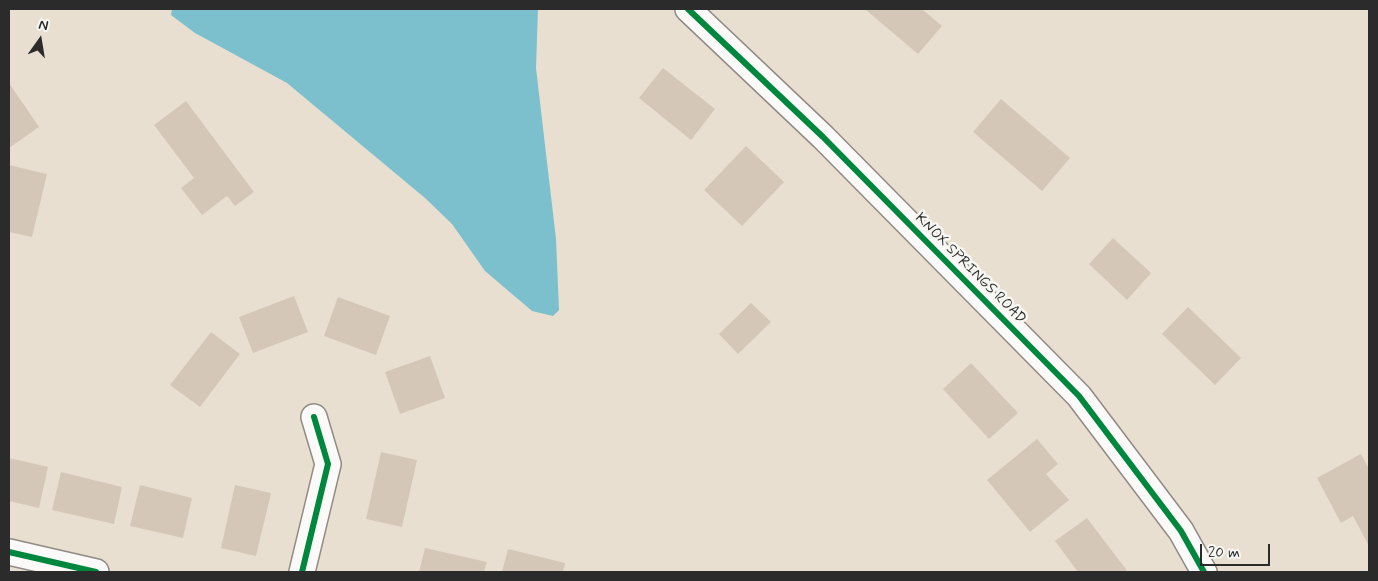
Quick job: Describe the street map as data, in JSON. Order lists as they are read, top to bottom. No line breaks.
{"streets":{"street":["KNOX SPRINGS ROAD"]},"scale_bar":"20 m","north":"top"}
